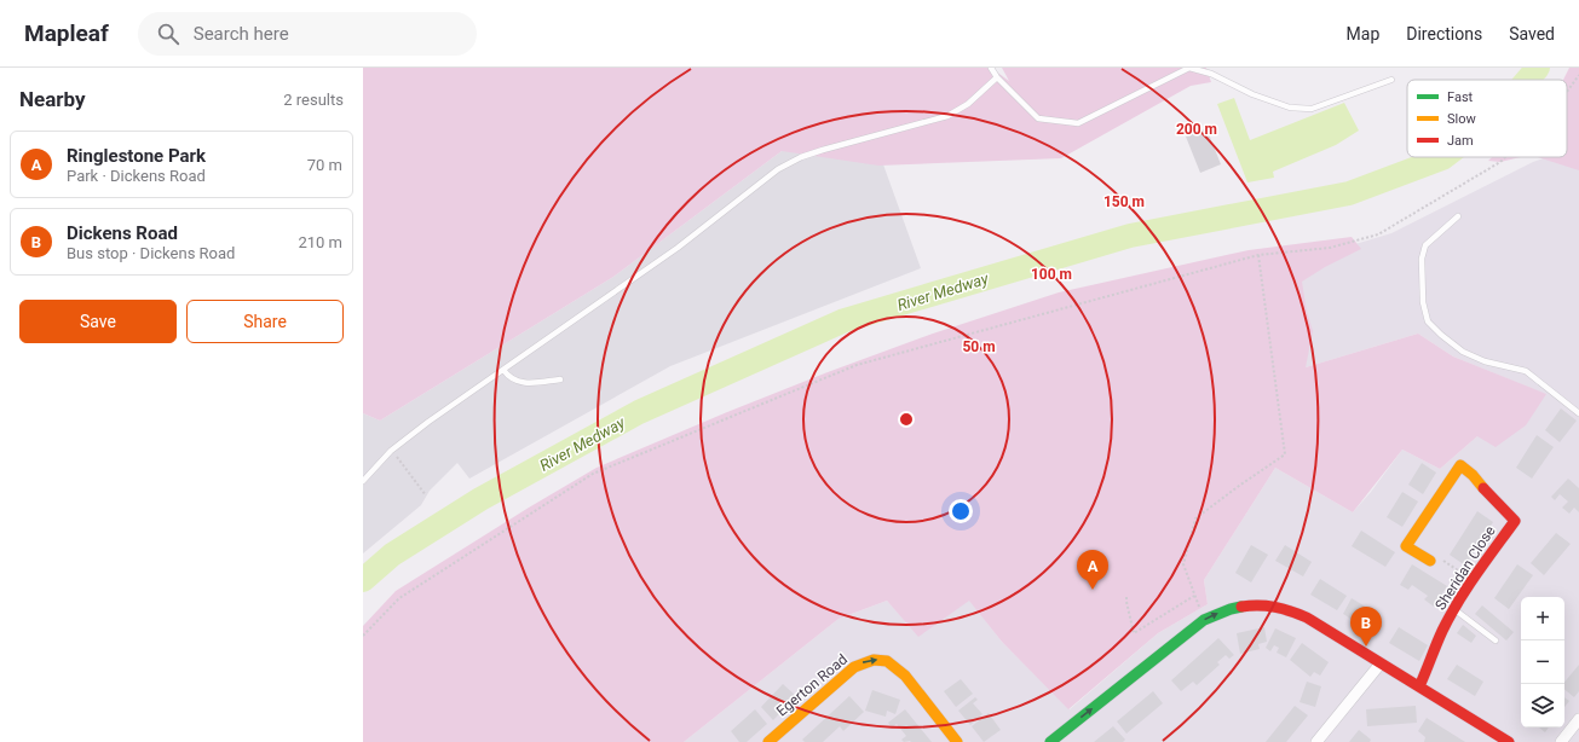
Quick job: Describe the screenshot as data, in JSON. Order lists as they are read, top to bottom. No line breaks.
{"streets":{"street":["Sheridan Close","Egerton Road"]},"water":["River Medway"],"legend":["Fast","Slow","Jam"],"page":{"header":"Mapleaf","search":"Search here","nav":["Map","Directions","Saved"],"heading":["Nearby","2 results"],"list":[{"mark":"A","name":"Ringlestone Park","note":"Park · Dickens Road","value":"70 m"},{"mark":"B","name":"Dickens Road","note":"Bus stop · Dickens Road","value":"210 m"}],"buttons":["Save","Share"],"pins":["A","B"],"map_buttons":["+","−"]},"rings":["200 m","150 m","100 m","50 m"]}
